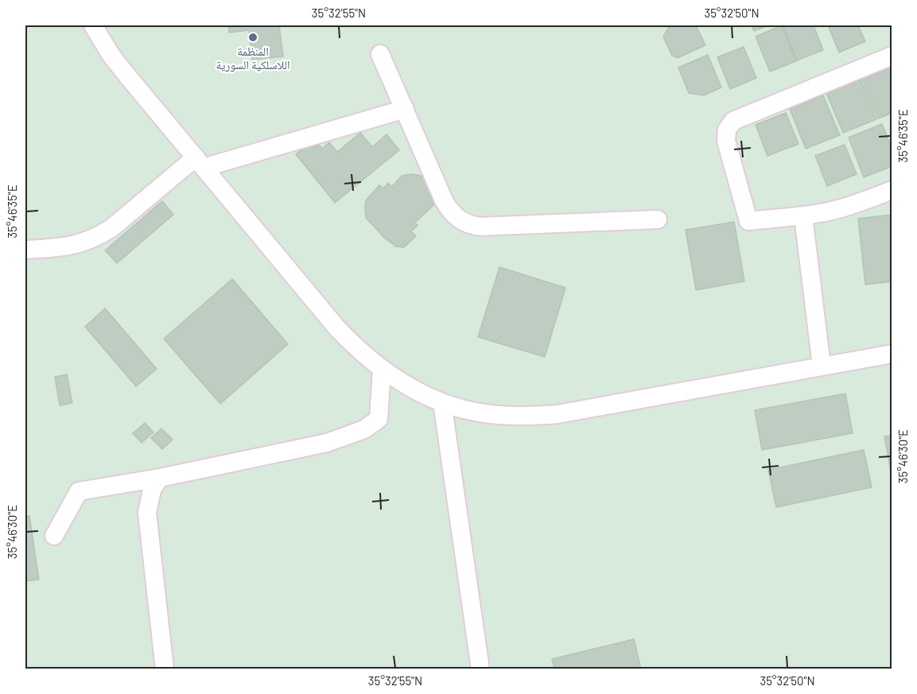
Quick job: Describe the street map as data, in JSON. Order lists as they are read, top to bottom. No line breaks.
{"places":["المنظمة اللاسلكية السورية"],"coordinates":["35°32'55\"N","35°32'50\"N","35°46'35\"E","35°46'30\"E"]}
